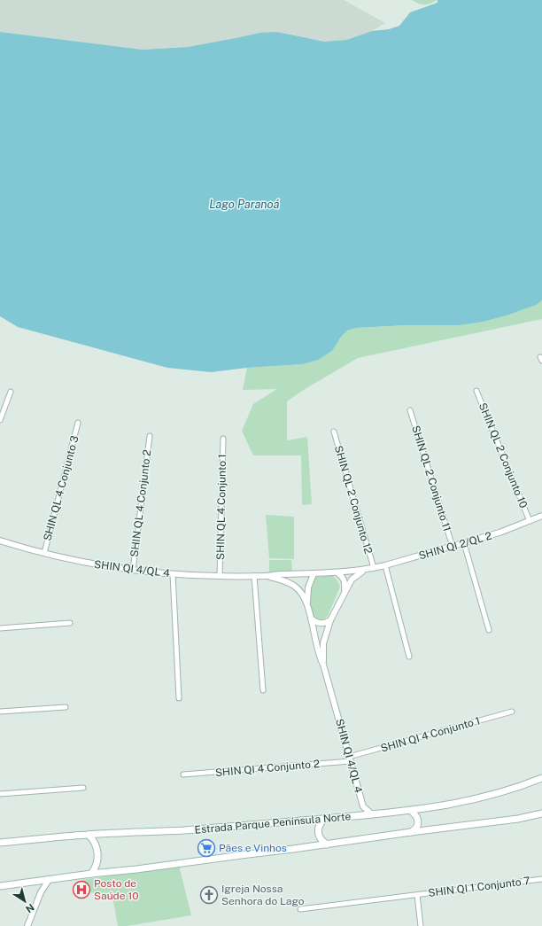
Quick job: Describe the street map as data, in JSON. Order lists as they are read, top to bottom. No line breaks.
{"streets":{"main road":["Estrada Parque Península Norte"],"street":["SHIN QL 2 Conjunto 10","SHIN QL 2 Conjunto 11","SHIN QL 4 Conjunto 3","SHIN QL 2 Conjunto 12","SHIN QL 4 Conjunto 2","SHIN QL 4 Conjunto 1","SHIN QI 2/QL 2","SHIN QI 4/QL 4","SHIN QI 4 Conjunto 1","SHIN QI 4 Conjunto 2","SHIN QI 1 Conjunto 7"]},"crossings":[["SHIN QL 2 Conjunto 10","SHIN QI 2/QL 2"],["SHIN QL 2 Conjunto 11","SHIN QI 2/QL 2"],["SHIN QL 4 Conjunto 3","SHIN QI 4/QL 4"],["SHIN QL 2 Conjunto 12","SHIN QI 2/QL 2"],["SHIN QL 4 Conjunto 2","SHIN QI 4/QL 4"],["SHIN QL 4 Conjunto 1","SHIN QI 4/QL 4"],["SHIN QI 2/QL 2","SHIN QI 4/QL 4"],["SHIN QI 4/QL 4","SHIN QI 4 Conjunto 1"],["SHIN QI 4/QL 4","SHIN QI 4 Conjunto 2"],["SHIN QI 4/QL 4","Estrada Parque Península Norte"],["SHIN QI 4 Conjunto 1","SHIN QI 4 Conjunto 2"]],"water":["Lago Paranoá"],"places":{"supermarket":["Pães e Vinhos"],"hospital":["Posto de Saúde 10"],"church":["Igreja Nossa Senhora do Lago"]},"north":"bottom right"}
